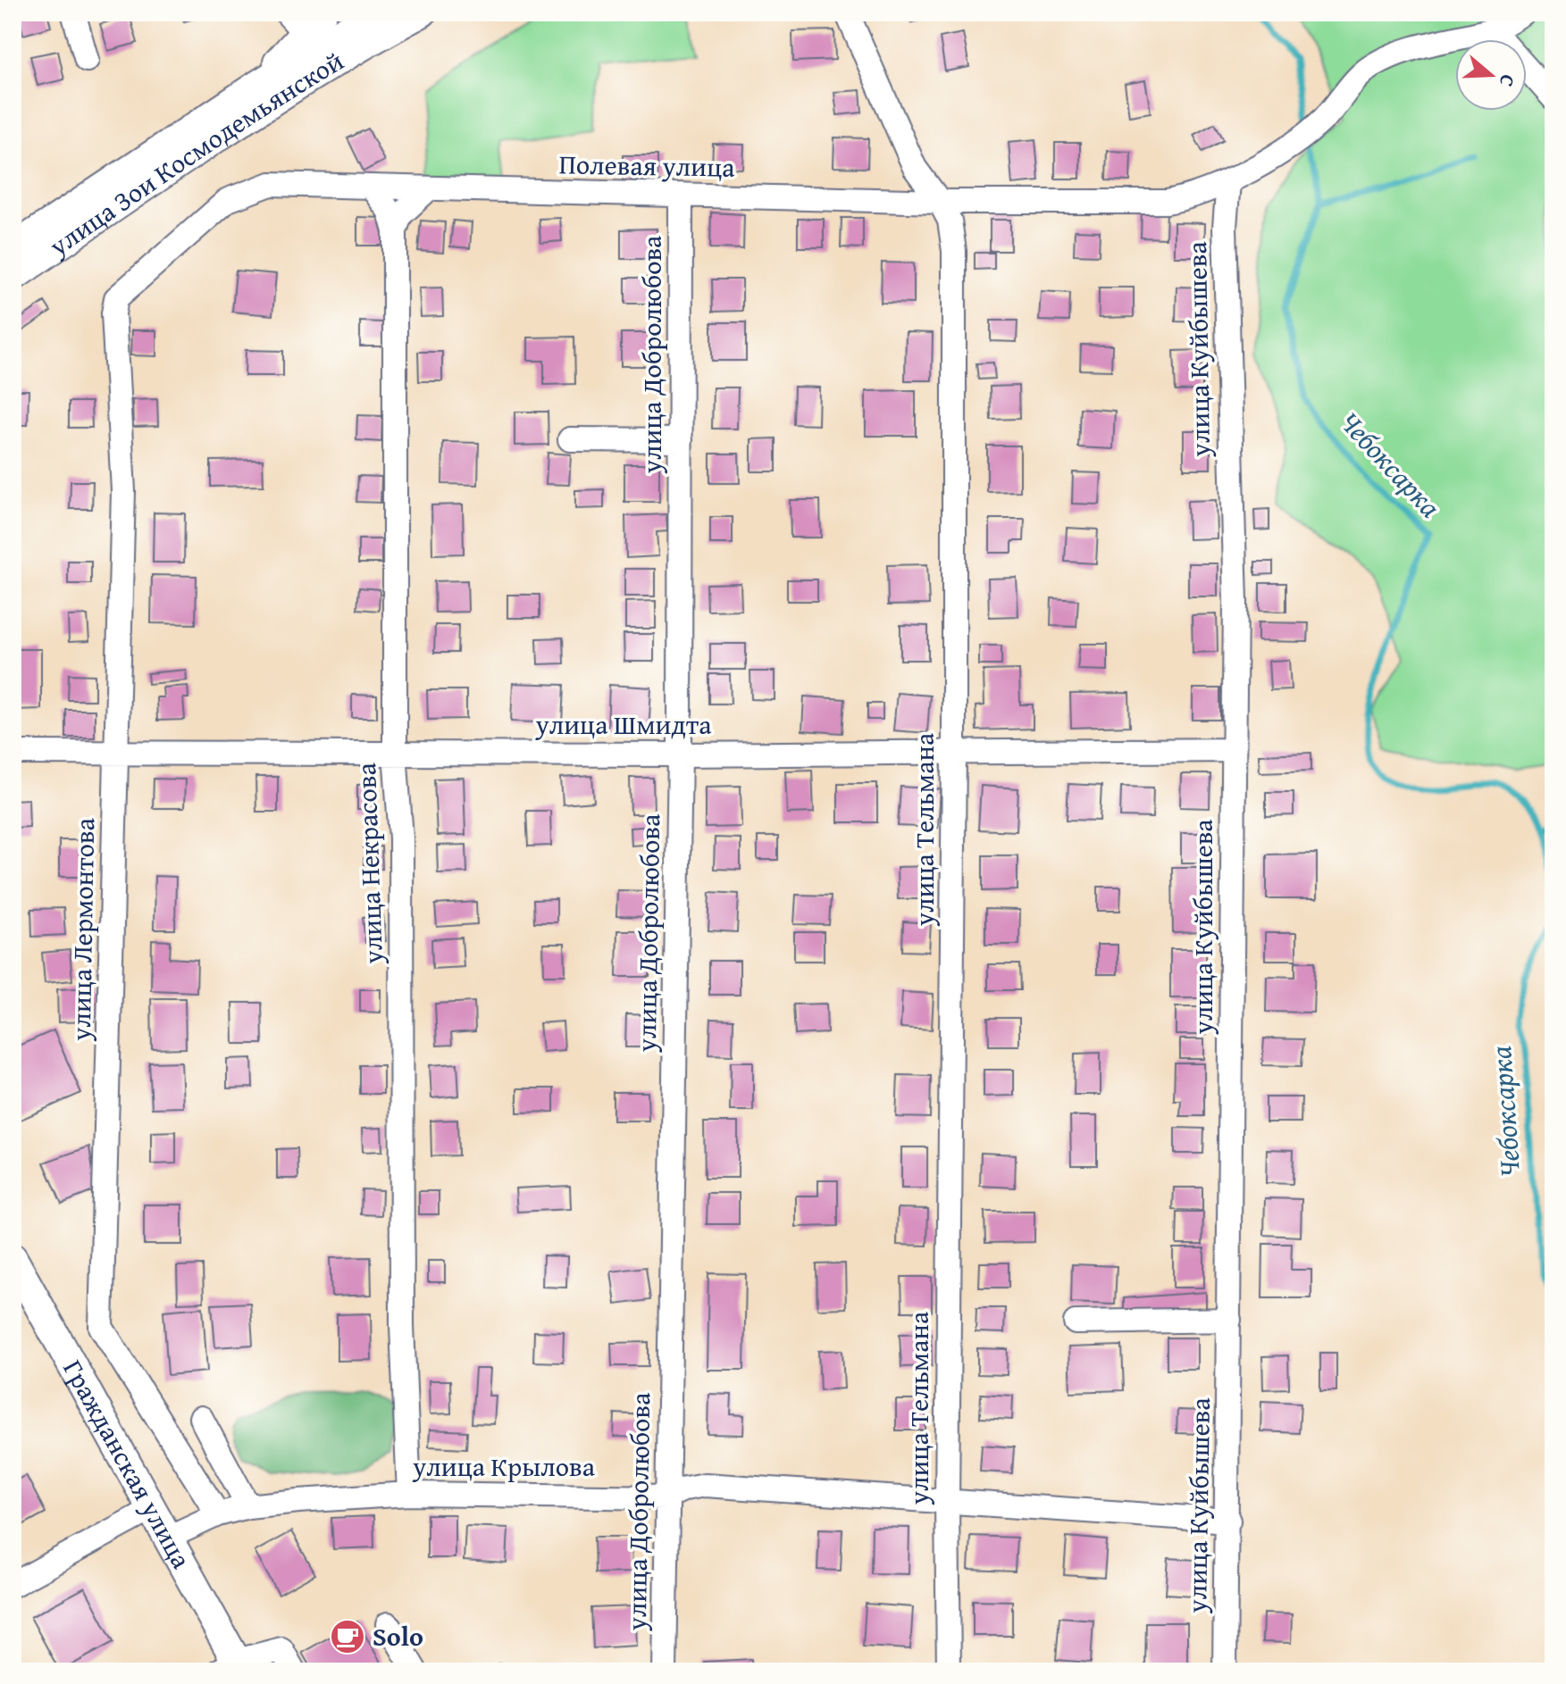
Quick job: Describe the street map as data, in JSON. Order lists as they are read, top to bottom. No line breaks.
{"streets":{"main road":["улица Зои Космодемьянской","Гражданская улица"],"street":["Полевая улица","улица Куйбышева","улица Добролюбова","улица Шмидта","улица Тельмана","улица Некрасова","улица Лермонтова","улица Крылова"]},"crossings":[["Полевая улица","улица Куйбышева"],["Полевая улица","улица Добролюбова"],["Полевая улица","улица Тельмана"],["Полевая улица","улица Некрасова"],["Полевая улица","улица Лермонтова"],["улица Куйбышева","улица Шмидта"],["улица Куйбышева","улица Крылова"],["улица Добролюбова","улица Шмидта"],["улица Добролюбова","улица Крылова"],["улица Шмидта","улица Тельмана"],["улица Шмидта","улица Некрасова"],["улица Шмидта","улица Лермонтова"],["улица Тельмана","улица Крылова"],["улица Некрасова","улица Крылова"],["улица Лермонтова","улица Крылова"],["Гражданская улица","улица Крылова"]],"water":["Чебоксарка"],"places":{"cafe":["Solo"]},"north":"right"}
